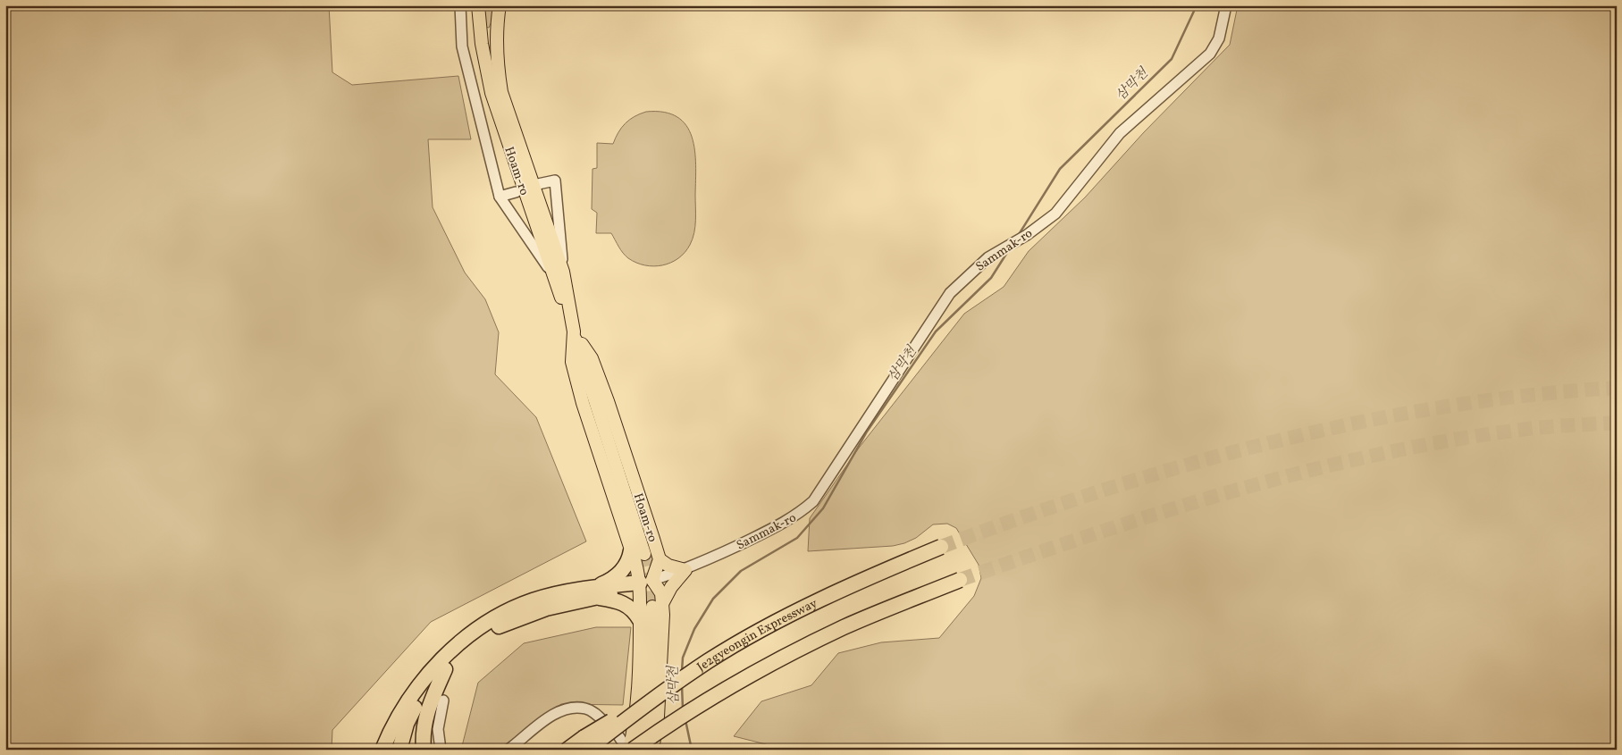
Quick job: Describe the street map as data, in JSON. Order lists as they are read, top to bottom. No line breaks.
{"streets":{"highway":["Je2gyeongin Expressway"],"main road":["Hoam-ro"],"street":["Sammak-ro"]},"crossings":[["Hoam-ro","Sammak-ro"]],"water":["삼막천"]}
